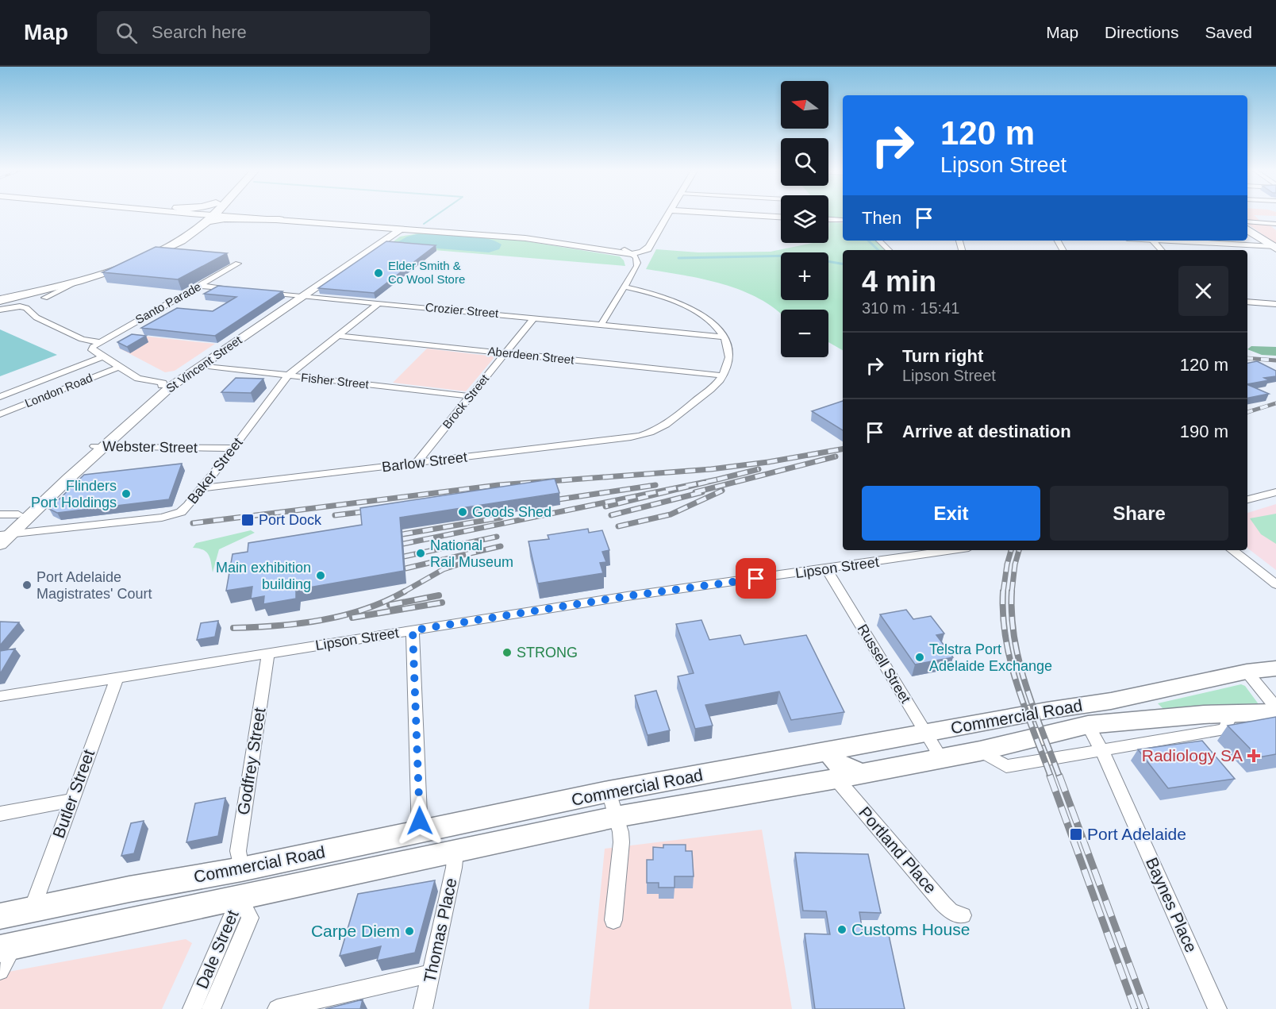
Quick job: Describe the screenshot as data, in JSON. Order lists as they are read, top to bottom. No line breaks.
{"streets":{"main road":["Commercial Road"],"street":["Santo Parade","Crozier Street","Aberdeen Street","St Vincent Street","Fisher Street","London Road","Brock Street","Webster Street","Barlow Street","Baker Street","Lipson Street","Russell Street","Godfrey Street","Butler Street","Portland Place","Baynes Place","Thomas Place","Dale Street"]},"crossings":[["Crozier Street","St Vincent Street"],["Crozier Street","Brock Street"],["Crozier Street","Baker Street"],["Aberdeen Street","Brock Street"],["Aberdeen Street","Barlow Street"],["Aberdeen Street","Baker Street"],["St Vincent Street","Fisher Street"],["St Vincent Street","Webster Street"],["St Vincent Street","Baker Street"],["Fisher Street","Brock Street"],["Fisher Street","Baker Street"],["Brock Street","Barlow Street"],["Webster Street","Baker Street"],["Barlow Street","Baker Street"],["Lipson Street","Russell Street"],["Lipson Street","Godfrey Street"],["Lipson Street","Butler Street"],["Russell Street","Commercial Road"],["Commercial Road","Godfrey Street"],["Commercial Road","Butler Street"],["Commercial Road","Portland Place"],["Commercial Road","Baynes Place"],["Commercial Road","Thomas Place"],["Commercial Road","Dale Street"]],"places":{"other":["Elder Smith & Co Wool Store","Flinders Port Holdings","Goods Shed","National Rail Museum","Main exhibition building","Port Adelaide Magistrates' Court","STRONG","Telstra Port Adelaide Exchange","Customs House","Carpe Diem"],"transit":["Port Dock","Port Adelaide"],"health":["Radiology SA"]},"north":"left","page":{"header":"Map","search":"Search here","nav":["Map","Directions","Saved"],"map_buttons":["+","−"],"turn":["120 m","Lipson Street"],"then":"Then","heading":["4 min","310 m · 15:41"],"list":[{"name":"Turn right","note":"Lipson Street","value":"120 m"},{"name":"Arrive at destination","value":"190 m"}],"buttons":["Exit","Share"]}}
